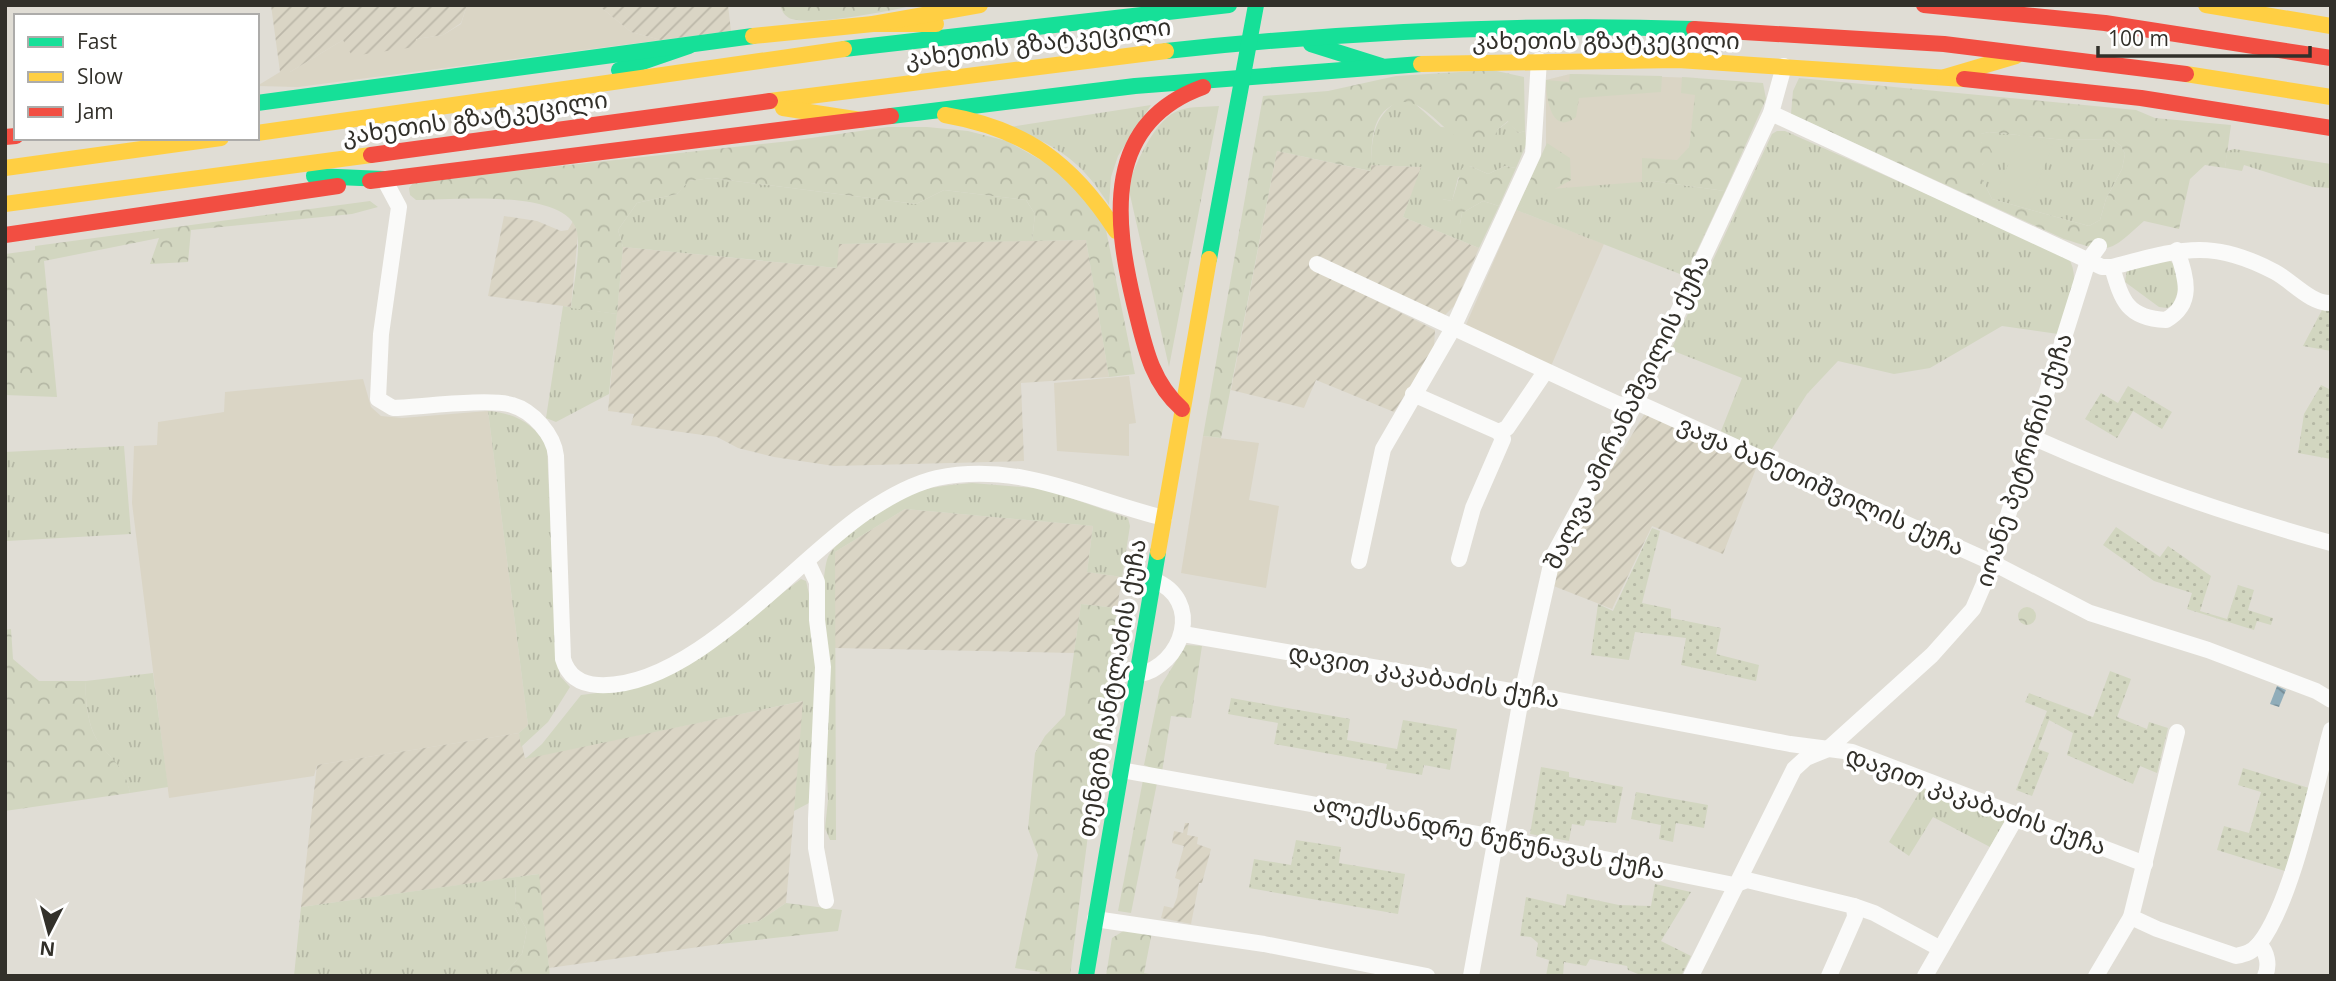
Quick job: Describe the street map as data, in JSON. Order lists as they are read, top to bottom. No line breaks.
{"streets":{"main road":["კახეთის გზატკეცილი","თენგიზ ჩანტლაძის ქუჩა"],"street":["შალვა ამირანაშვილის ქუჩა","იოანე პეტრიწის ქუჩა","ვაჟა ბანეთიშვილის ქუჩა","დავით კაკაბაძის ქუჩა","ალექსანდრე წუწუნავას ქუჩა"]},"crossings":[["კახეთის გზატკეცილი","შალვა ამირანაშვილის ქუჩა"],["შალვა ამირანაშვილის ქუჩა","ვაჟა ბანეთიშვილის ქუჩა"],["შალვა ამირანაშვილის ქუჩა","დავით კაკაბაძის ქუჩა"],["შალვა ამირანაშვილის ქუჩა","ალექსანდრე წუწუნავას ქუჩა"],["იოანე პეტრიწის ქუჩა","ვაჟა ბანეთიშვილის ქუჩა"],["იოანე პეტრიწის ქუჩა","დავით კაკაბაძის ქუჩა"],["იოანე პეტრიწის ქუჩა","ალექსანდრე წუწუნავას ქუჩა"],["თენგიზ ჩანტლაძის ქუჩა","ალექსანდრე წუწუნავას ქუჩა"]],"legend":["Fast","Slow","Jam"],"scale_bar":"100 m","north":"bottom"}
